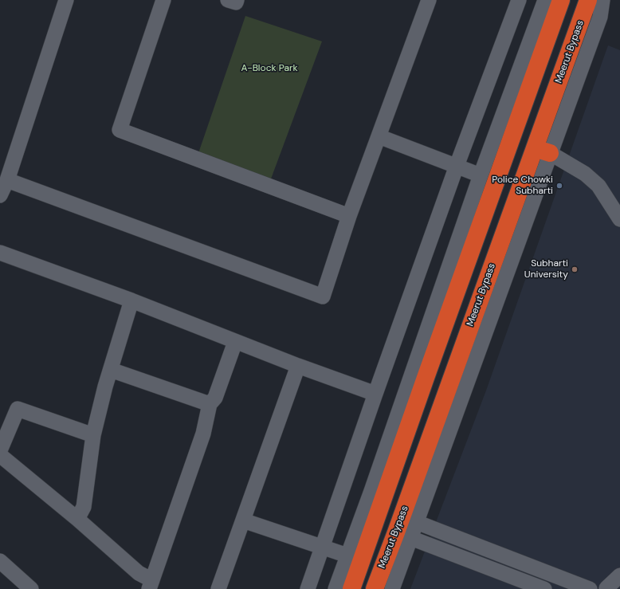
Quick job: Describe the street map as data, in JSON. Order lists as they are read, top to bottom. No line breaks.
{"streets":{"highway":["Meerut Bypass"]},"parks":["A-Block Park"],"places":["Police Chowki Subharti","Subharti University"]}
